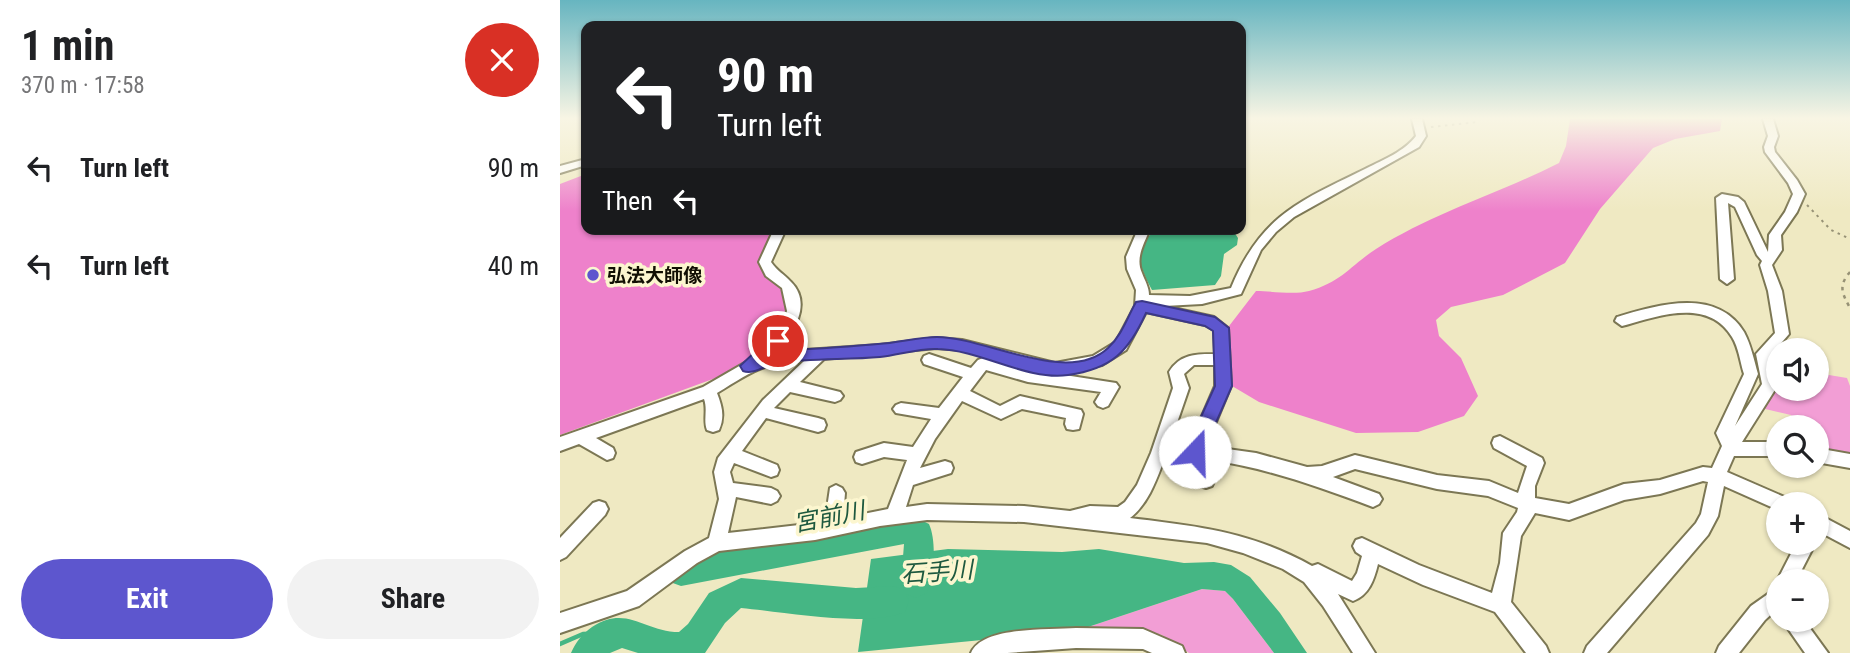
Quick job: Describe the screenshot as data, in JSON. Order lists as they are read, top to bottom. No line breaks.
{"water":["宮前川","石手川"],"places":["弘法大師像"],"page":{"heading":["1 min","370 m · 17:58"],"turn":["90 m","Turn left"],"list":[{"name":"Turn left","value":"90 m"},{"name":"Turn left","value":"40 m"}],"then":"Then","map_buttons":["+","−"],"buttons":["Exit","Share"]}}
